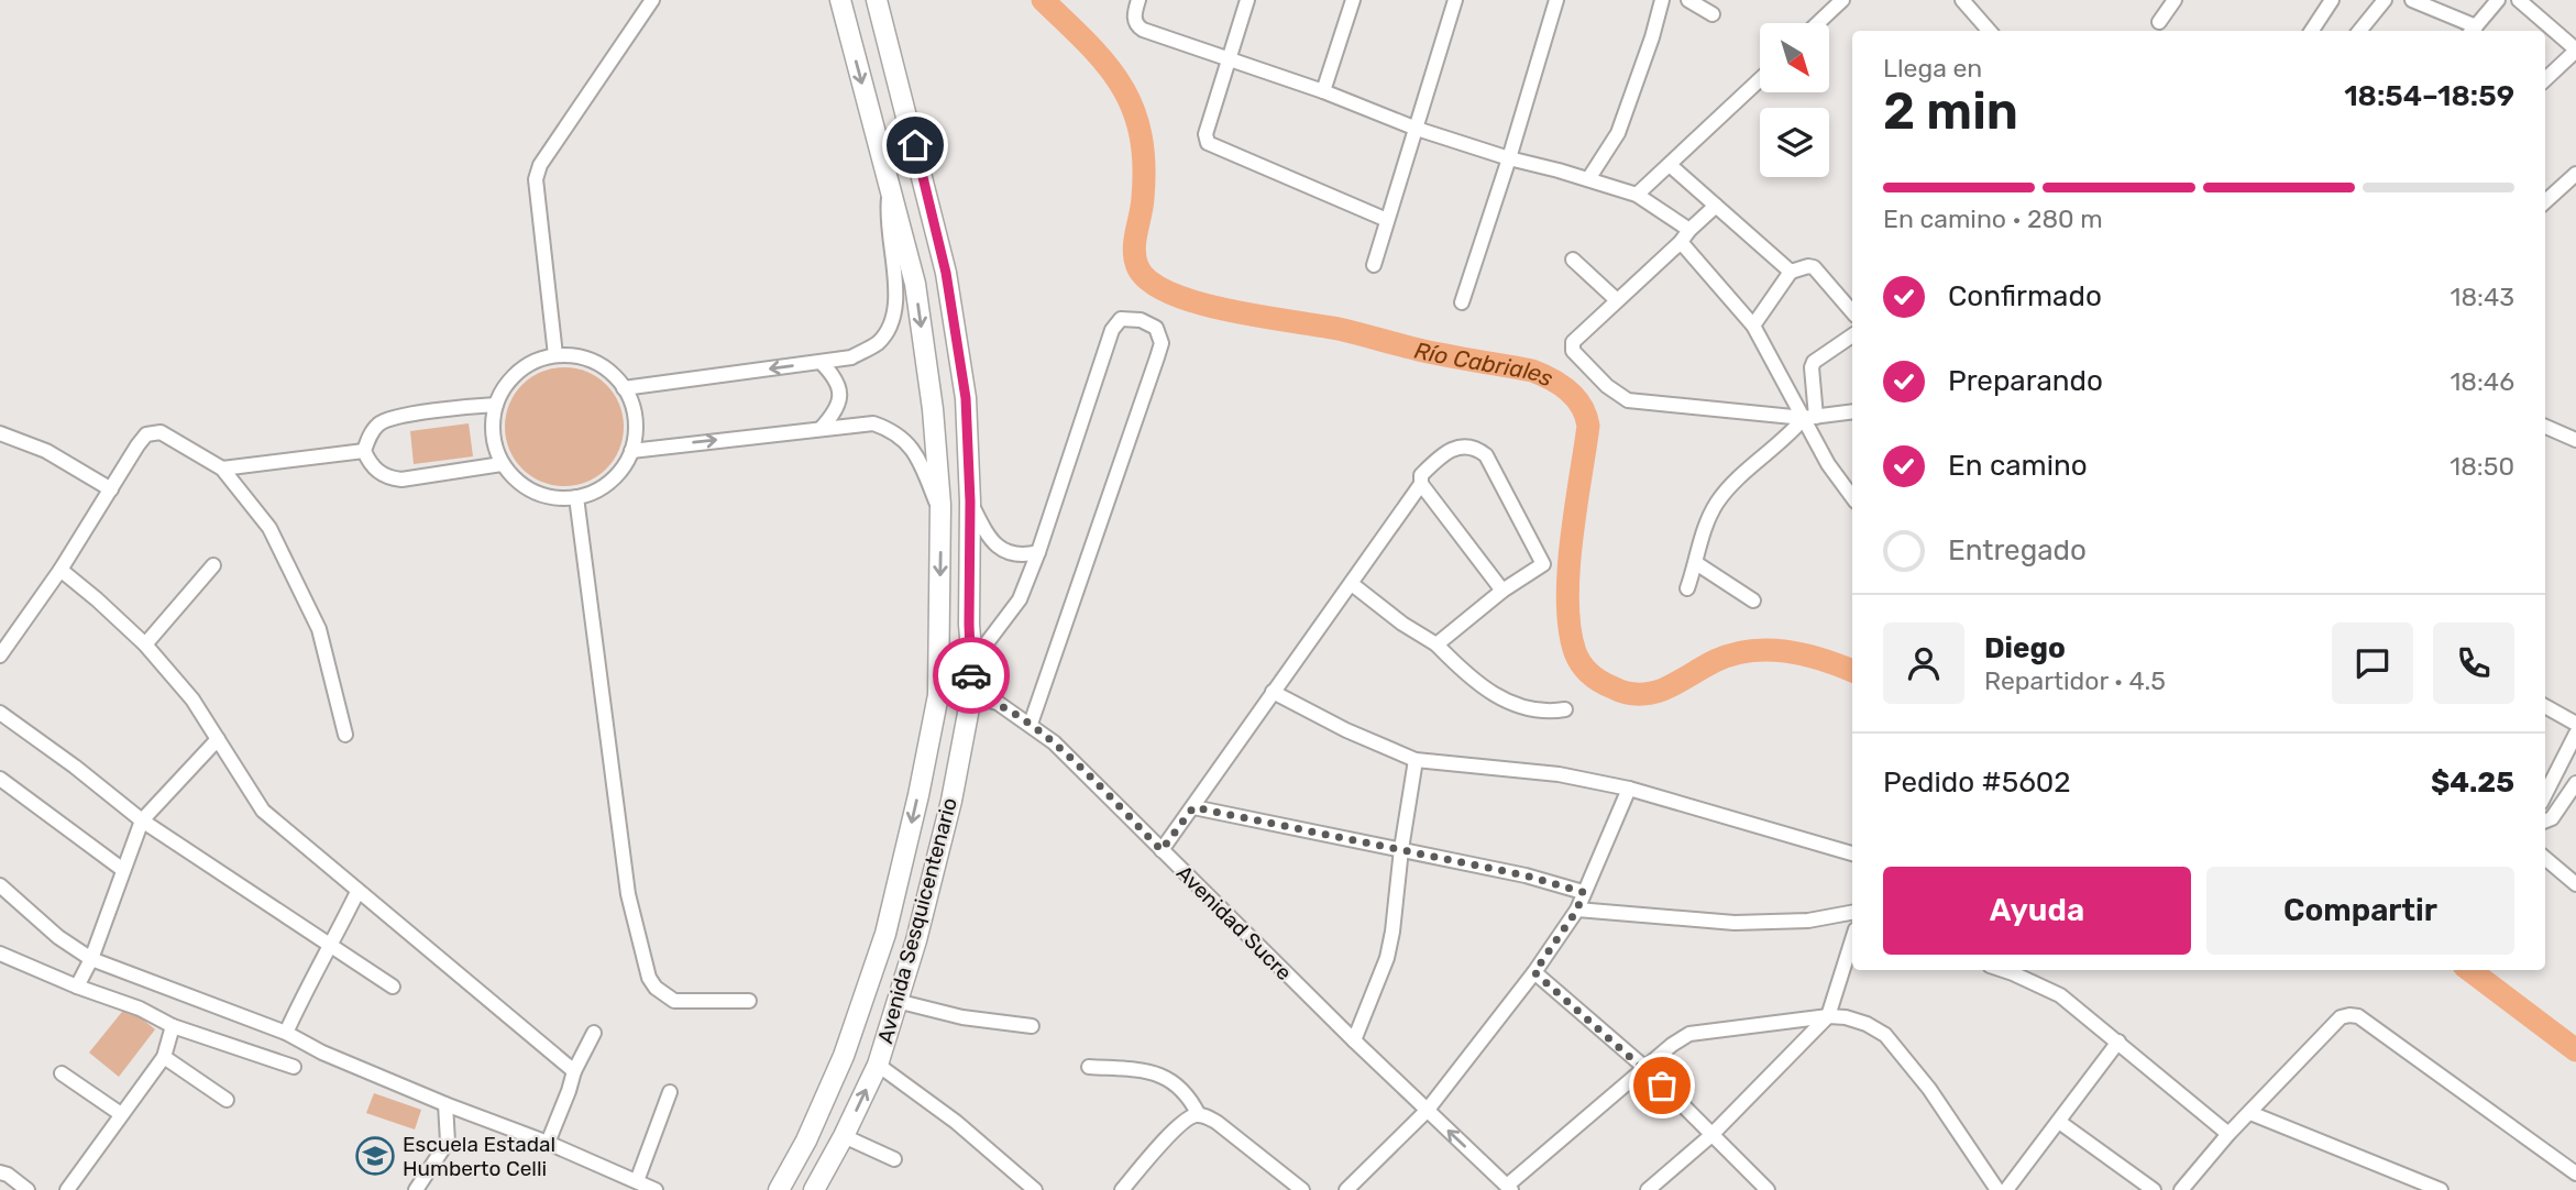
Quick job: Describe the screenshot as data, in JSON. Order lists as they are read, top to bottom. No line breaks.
{"streets":{"main road":["Avenida Sesquicentenario"],"street":["Avenidad Sucre"]},"crossings":[["Avenida Sesquicentenario","Avenidad Sucre"]],"water":["Río Cabriales"],"places":{"school or university":["Escuela Estadal Humberto Celli"]},"north":"bottom right","page":{"heading":["2 min","Llega en","18:54–18:59"],"panel":["Diego","Repartidor · 4.5","Pedido #5602","$4.25"],"bar":"En camino · 280 m","list":[["Confirmado","18:43"],["Preparando","18:46"],["En camino","18:50"],"Entregado"],"buttons":["Ayuda","Compartir"]}}
